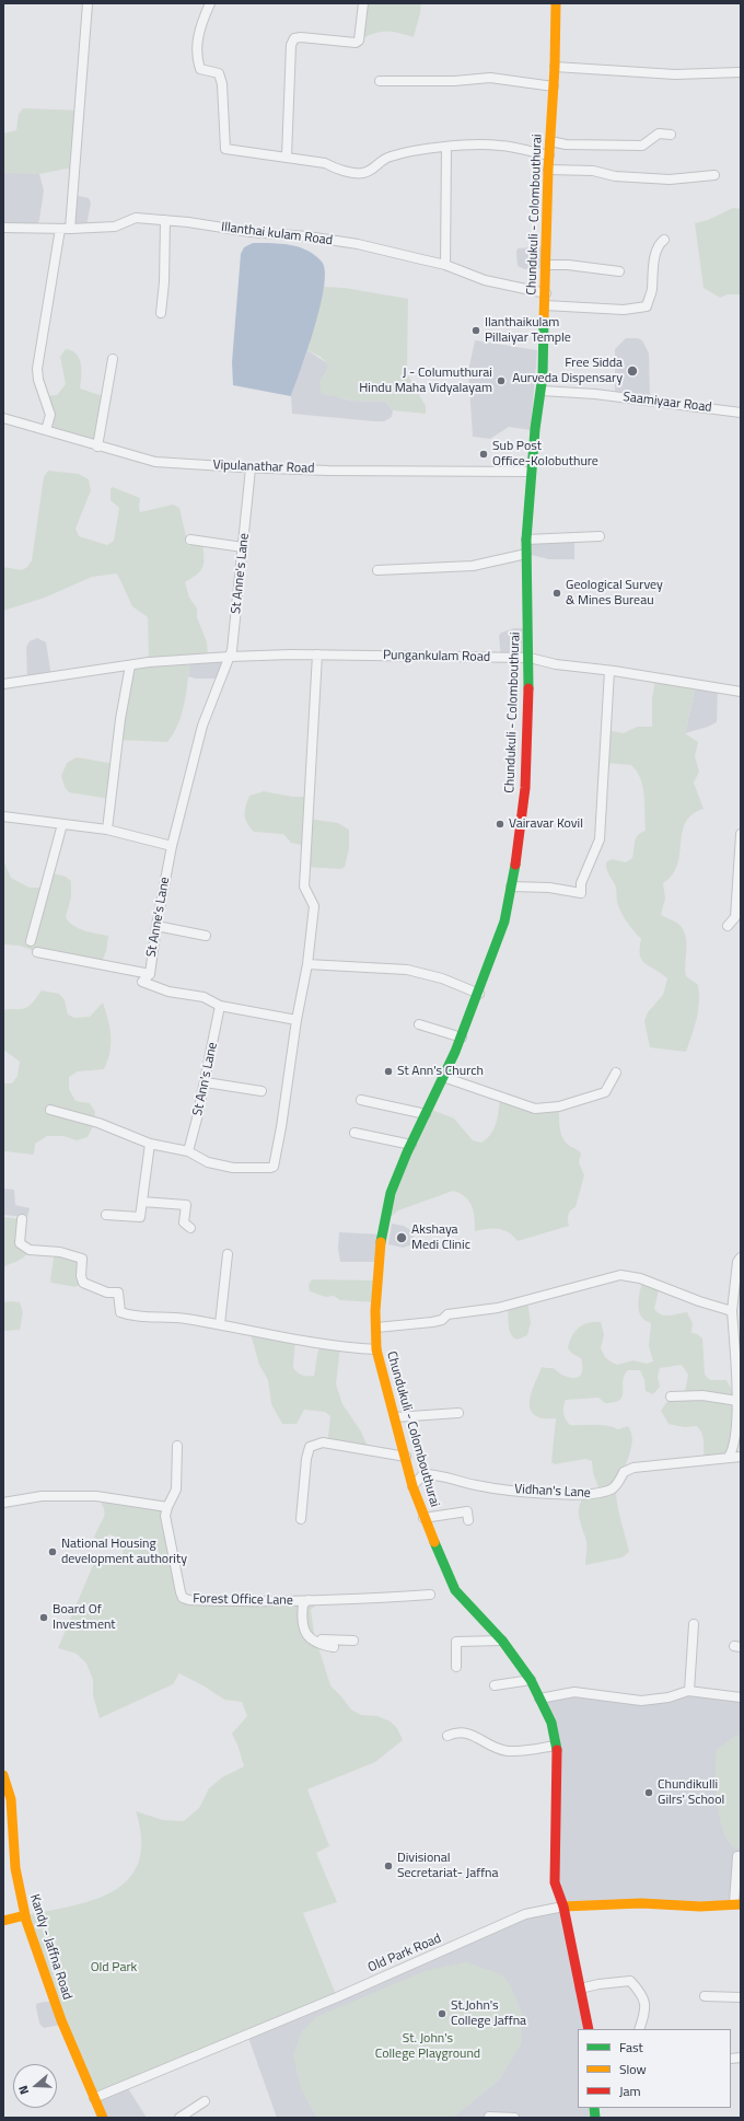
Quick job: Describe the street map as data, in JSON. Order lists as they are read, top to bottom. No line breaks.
{"streets":{"main road":["Chundukuli - Colombouthurai","Kandy - Jaffna Road","Old Park Road"],"street":["Illanthai kulam Road","Saamiyaar Road","Vipulanathar Road","St Anne's Lane","Pungankulam Road","St Ann's Lane","Vidhan's Lane","Forest Office Lane"]},"crossings":[["Chundukuli - Colombouthurai","Illanthai kulam Road"],["Chundukuli - Colombouthurai","Saamiyaar Road"],["Chundukuli - Colombouthurai","Vipulanathar Road"],["Chundukuli - Colombouthurai","Pungankulam Road"],["Chundukuli - Colombouthurai","Vidhan's Lane"],["Chundukuli - Colombouthurai","Old Park Road"],["Vipulanathar Road","St Anne's Lane"],["St Anne's Lane","Pungankulam Road"],["St Anne's Lane","St Ann's Lane"],["Kandy - Jaffna Road","Old Park Road"]],"parks":["Old Park","St. John's College Playground"],"places":["Ilanthaikulam Pillaiyar Temple","Free Sidda Aurveda Dispensary","J - Columuthurai Hindu Maha Vidyalayam","Sub Post Office-Kolobuthure","Geological Survey & Mines Bureau","Vairavar Kovil","St Ann's Church","Akshaya Medi Clinic","National Housing development authority","Board Of Investment","Chundikulli Gilrs' School","Divisional Secretariat- Jaffna","St.John's College Jaffna"],"legend":["Fast","Slow","Jam"],"north":"left"}
